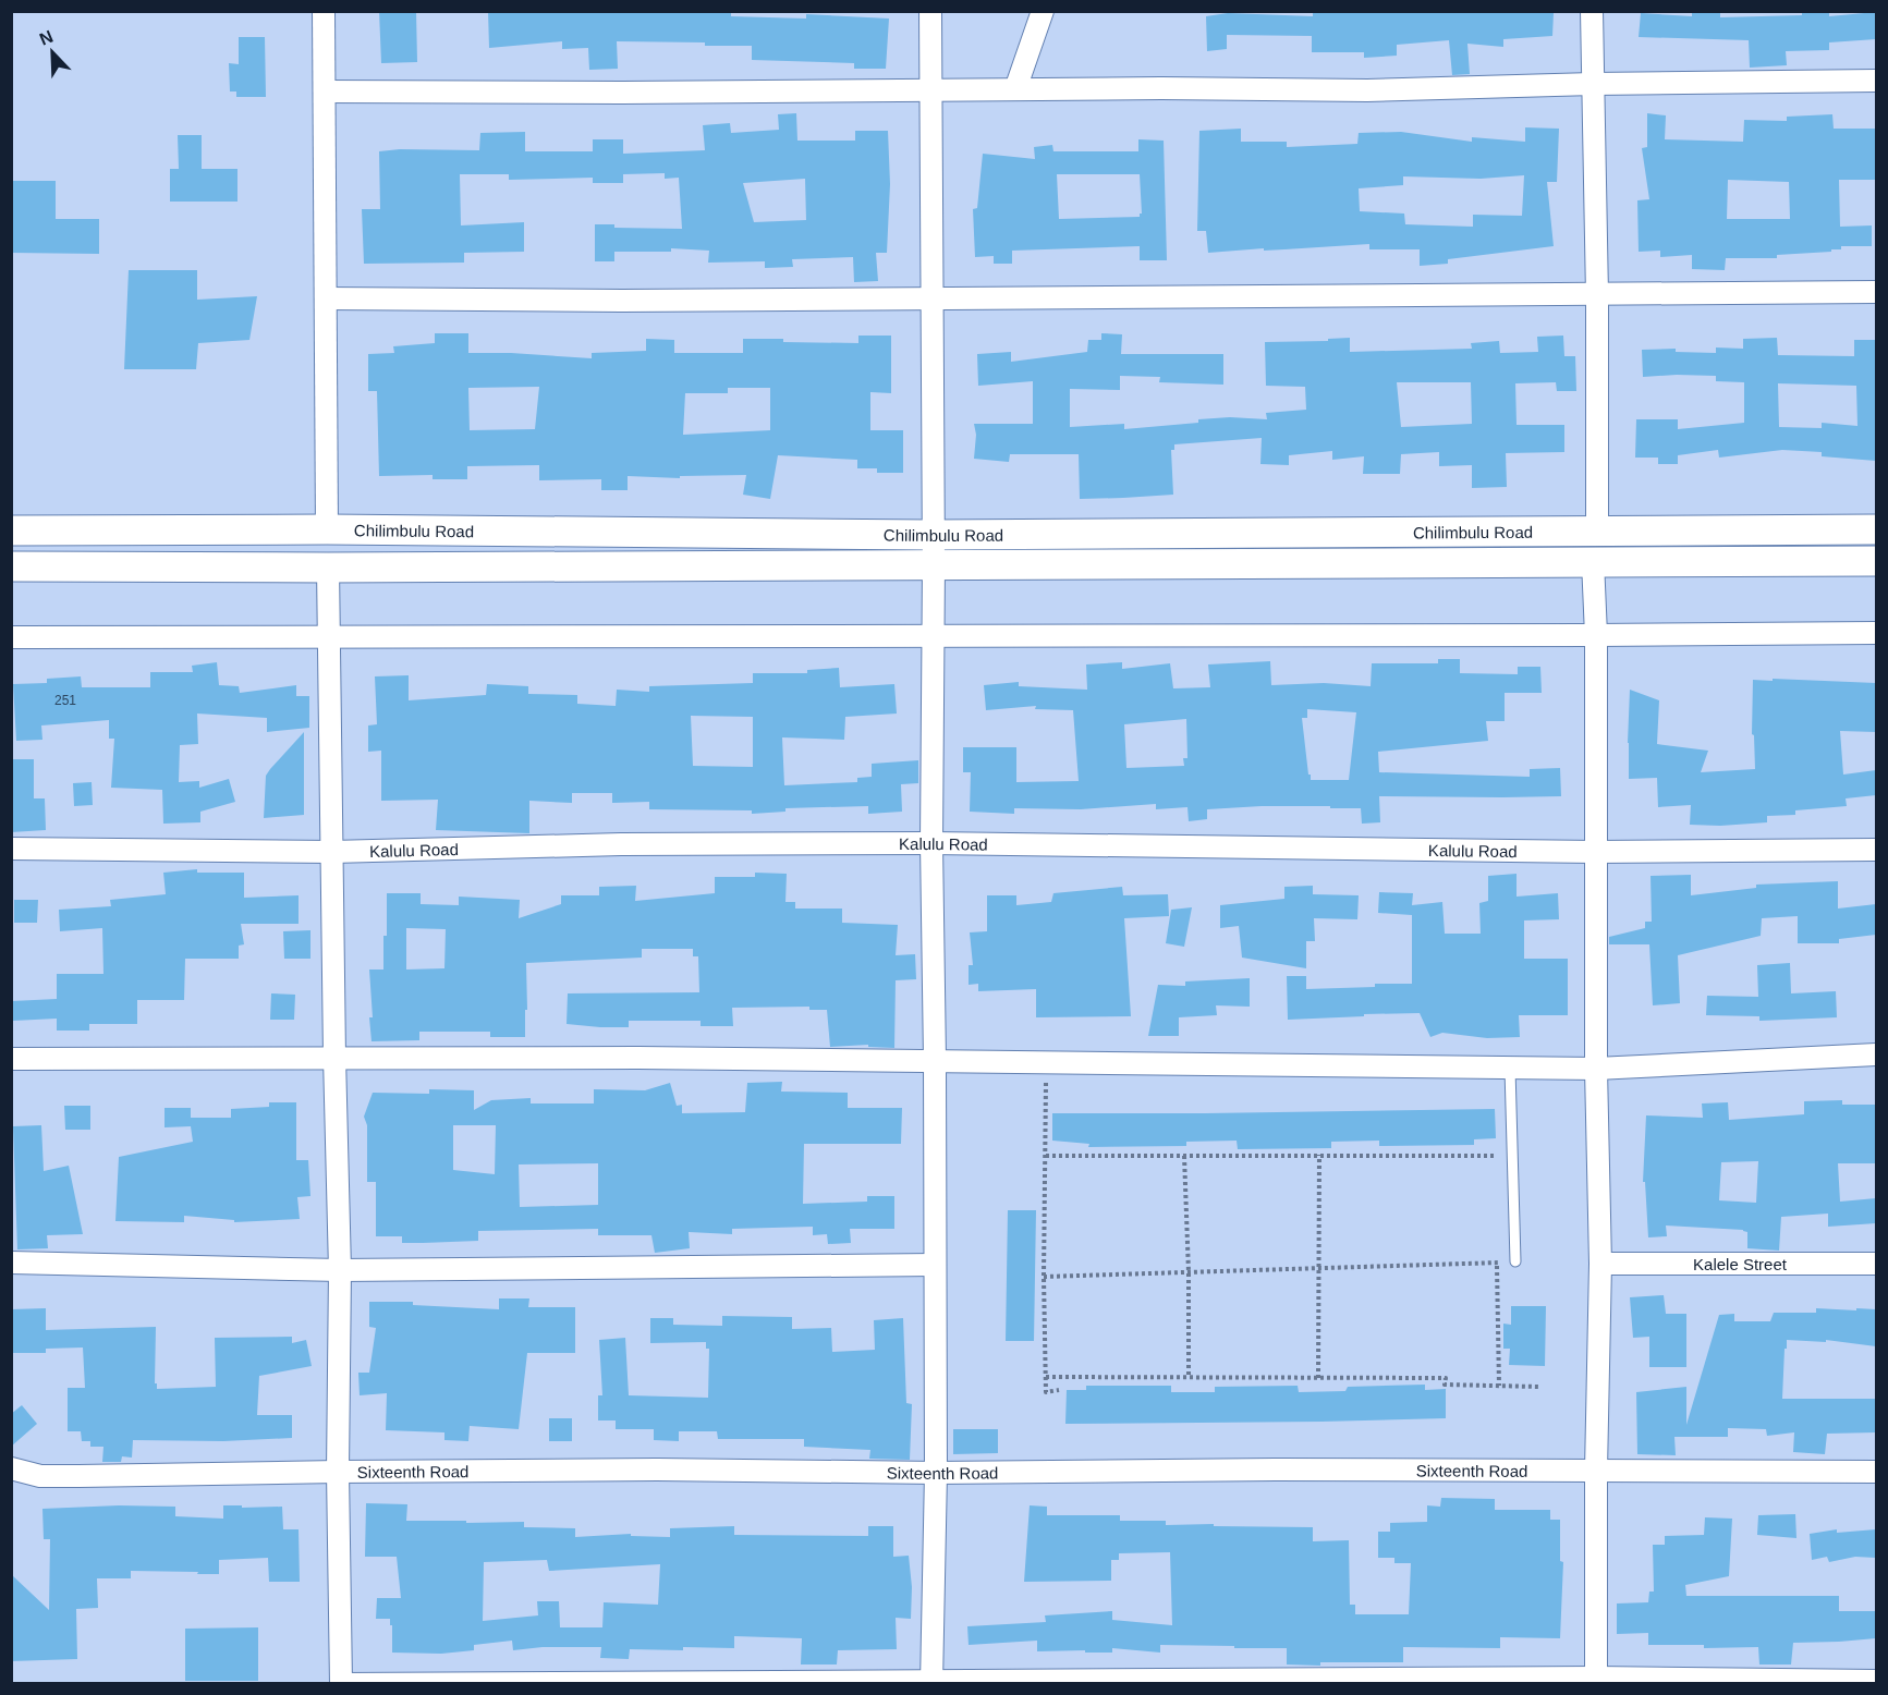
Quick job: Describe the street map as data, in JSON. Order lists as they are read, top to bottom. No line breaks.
{"streets":{"main road":["Chilimbulu Road"],"street":["Kalulu Road","Kalele Street","Sixteenth Road"]},"house_numbers":["251"],"north":"top left"}
